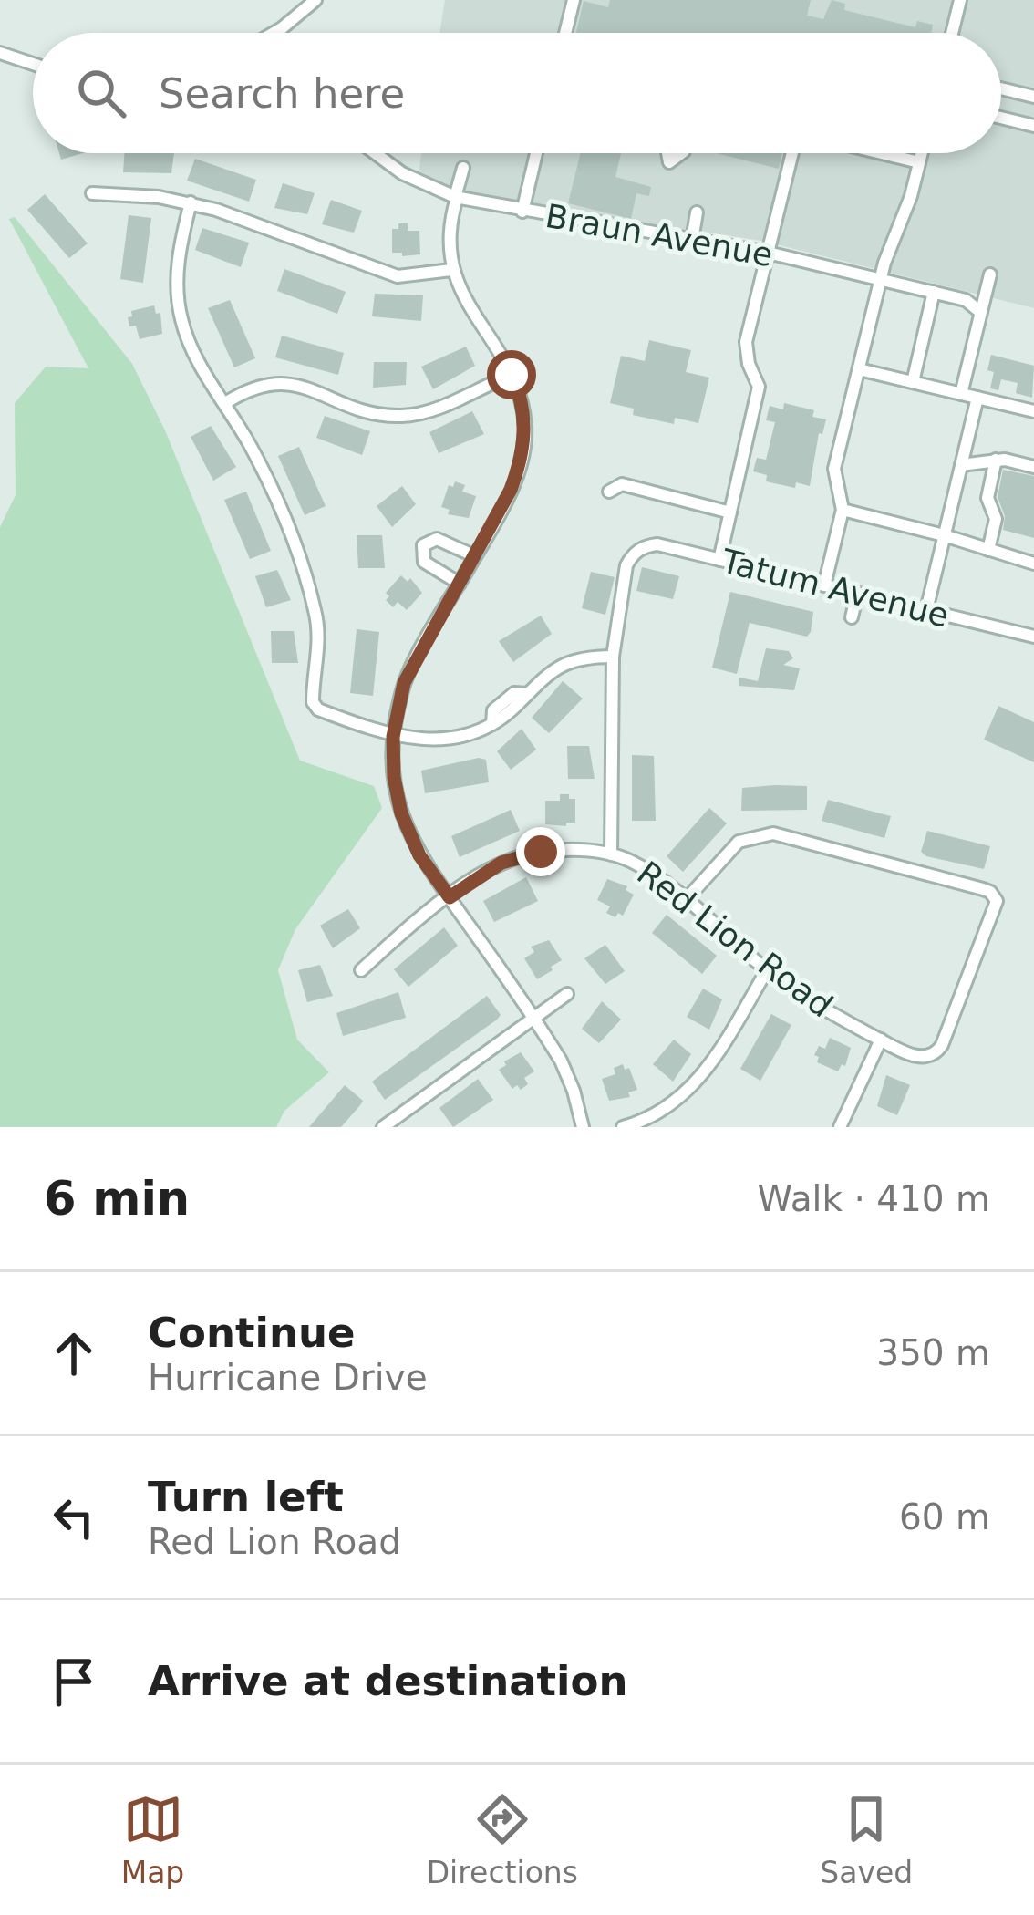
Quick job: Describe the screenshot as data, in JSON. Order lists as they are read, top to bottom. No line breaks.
{"streets":{"street":["Braun Avenue","Tatum Avenue","Red Lion Road"]},"page":{"search":"Search here","heading":["6 min","Walk · 410 m"],"list":[["Continue","Hurricane Drive","350 m"],["Turn left","Red Lion Road","60 m"],"Arrive at destination"],"nav":["Map","Directions","Saved"]}}
